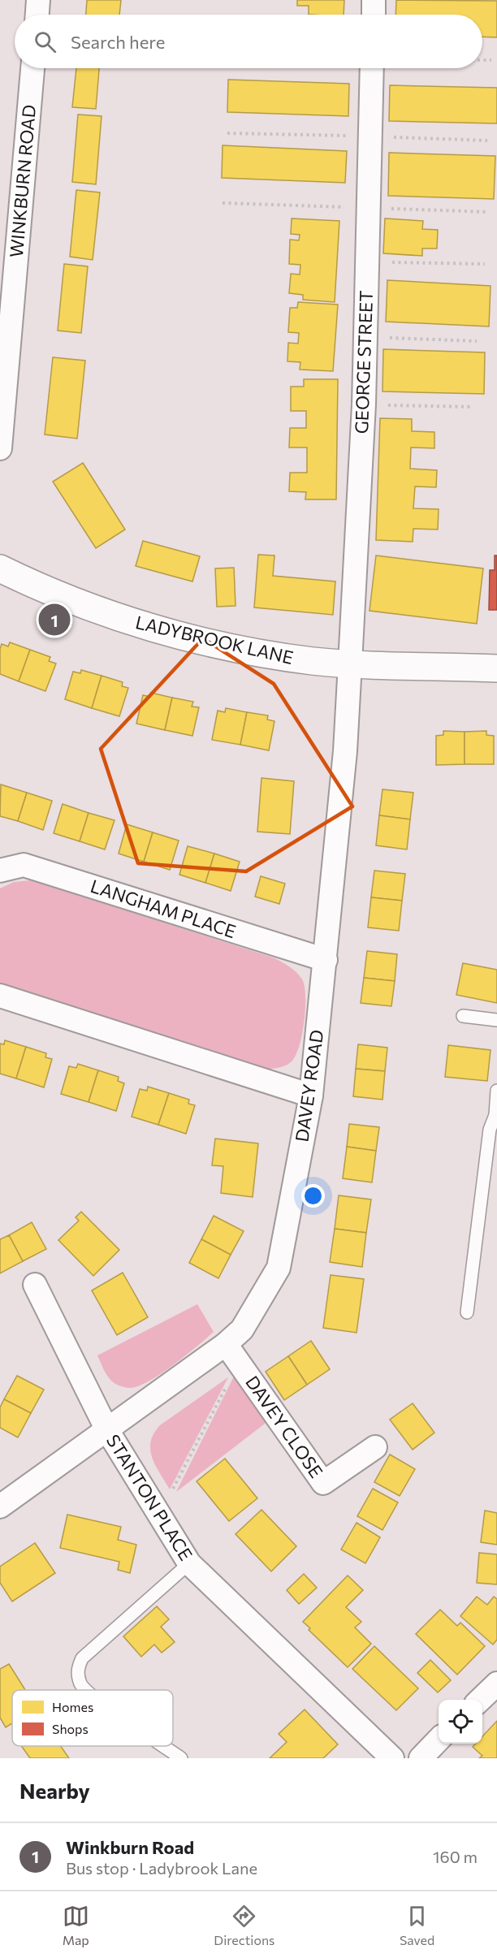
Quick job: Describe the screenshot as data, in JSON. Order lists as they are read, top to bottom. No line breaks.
{"streets":{"street":["WINKBURN ROAD","GEORGE STREET","LADYBROOK LANE","LANGHAM PLACE","DAVEY ROAD","DAVEY CLOSE","STANTON PLACE"]},"crossings":[["GEORGE STREET","LADYBROOK LANE"],["GEORGE STREET","DAVEY ROAD"],["LADYBROOK LANE","DAVEY ROAD"],["LANGHAM PLACE","DAVEY ROAD"],["DAVEY ROAD","DAVEY CLOSE"],["DAVEY ROAD","STANTON PLACE"]],"legend":["Homes","Shops"],"page":{"search":"Search here","pins":"1","heading":"Nearby","list":[{"mark":"1","name":"Winkburn Road","note":"Bus stop · Ladybrook Lane","value":"160 m"}],"nav":["Map","Directions","Saved"]}}
